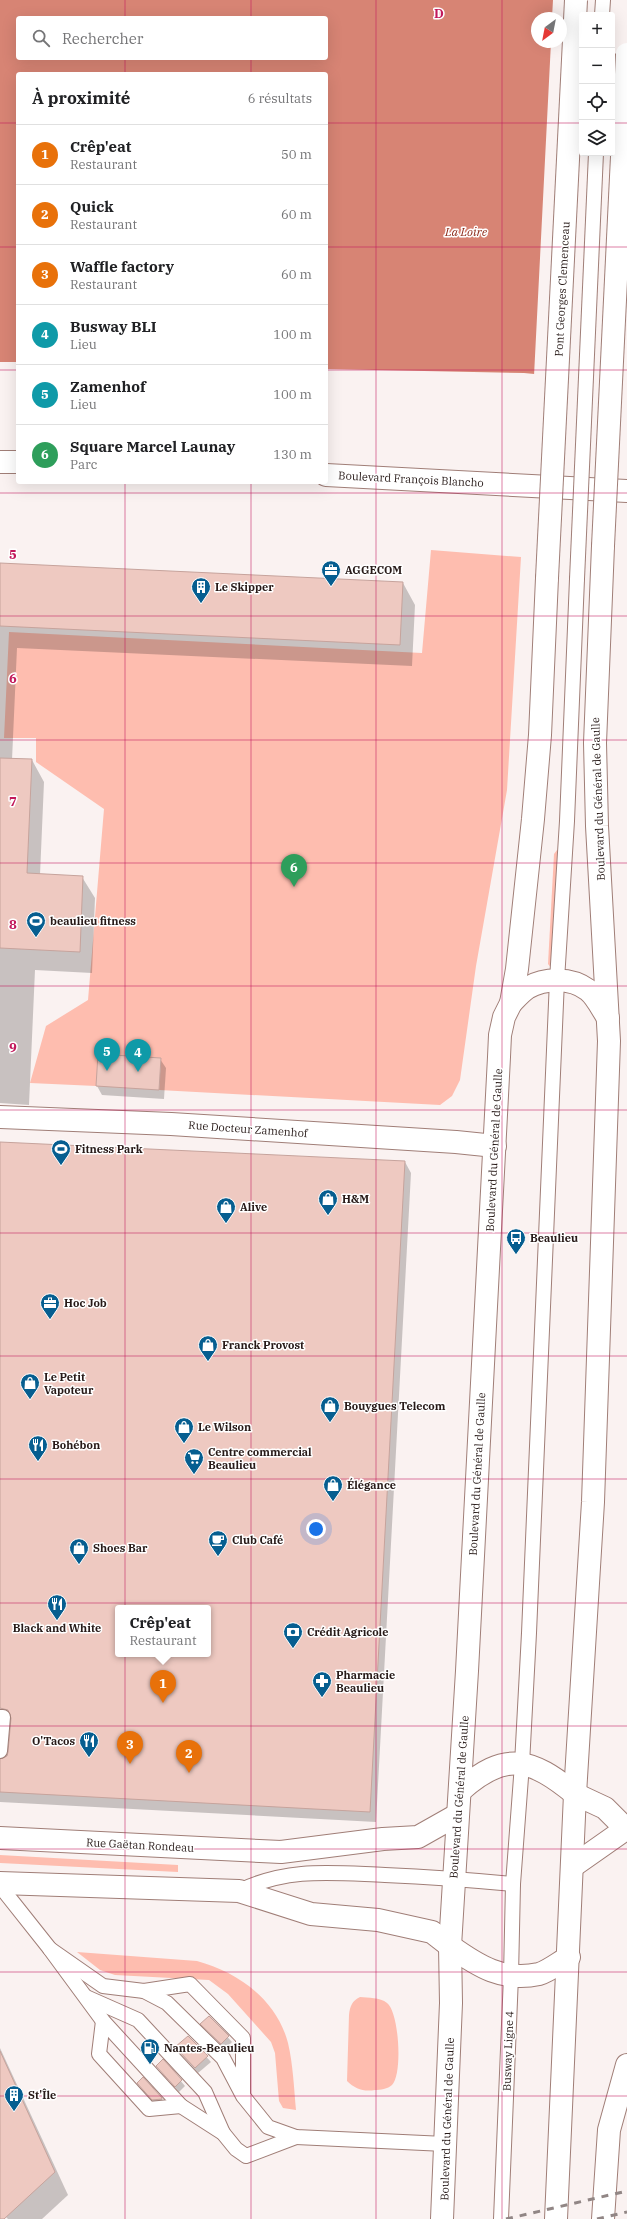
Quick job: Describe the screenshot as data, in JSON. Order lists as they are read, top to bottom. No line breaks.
{"streets":{"main road":["Pont Georges Clemenceau","Boulevard François Blancho","Boulevard du Général de Gaulle","Rue Docteur Zamenhof","Rue Gaëtan Rondeau"],"lane":["Busway Ligne 4"]},"crossings":[["Pont Georges Clemenceau","Boulevard du Général de Gaulle"],["Boulevard du Général de Gaulle","Rue Docteur Zamenhof"],["Boulevard du Général de Gaulle","Rue Gaëtan Rondeau"]],"water":["La Loire"],"places":{"office":["AGGECOM","Hoc Job"],"building":["Le Skipper","St'Île"],"sports":["beaulieu fitness","Fitness Park"],"shop":["H&M","Alive","Franck Provost","Le Petit Vapoteur","Bouygues Telecom","Le Wilson","Élégance","Shoes Bar"],"bus stop":["Beaulieu"],"restaurant":["Bohébon","Black and White","O'Tacos"],"supermarket":["Centre commercial Beaulieu"],"cafe":["Club Café"],"bank":["Crédit Agricole"],"pharmacy":["Pharmacie Beaulieu"],"fuel station":["Nantes-Beaulieu"]},"north":"bottom left","page":{"map_buttons":["+","−"],"search":"Rechercher","heading":["À proximité","6 résultats"],"list":[{"mark":"1","name":"Crêp'eat","note":"Restaurant","value":"50 m"},{"mark":"2","name":"Quick","note":"Restaurant","value":"60 m"},{"mark":"3","name":"Waffle factory","note":"Restaurant","value":"60 m"},{"mark":"4","name":"Busway BLI","note":"Lieu","value":"100 m"},{"mark":"5","name":"Zamenhof","note":"Lieu","value":"100 m"},{"mark":"6","name":"Square Marcel Launay","note":"Parc","value":"130 m"}],"pins":["6","5","4","1","3","2"],"popup":["Crêp'eat","Restaurant"]},"grid":{"columns":["D"],"rows":["5","6","7","8","9"]}}
